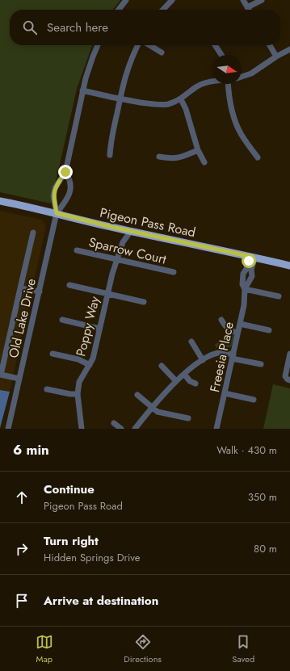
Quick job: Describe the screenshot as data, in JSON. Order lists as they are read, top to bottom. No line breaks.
{"streets":{"main road":["Pigeon Pass Road"],"street":["Sparrow Court","Old Lake Drive","Poppy Way","Freesia Place"]},"crossings":[["Pigeon Pass Road","Old Lake Drive"],["Pigeon Pass Road","Poppy Way"],["Pigeon Pass Road","Freesia Place"],["Sparrow Court","Poppy Way"]],"north":"right","page":{"search":"Search here","heading":["6 min","Walk · 430 m"],"list":[["Continue","Pigeon Pass Road","350 m"],["Turn right","Hidden Springs Drive","80 m"],"Arrive at destination"],"nav":["Map","Directions","Saved"]}}
